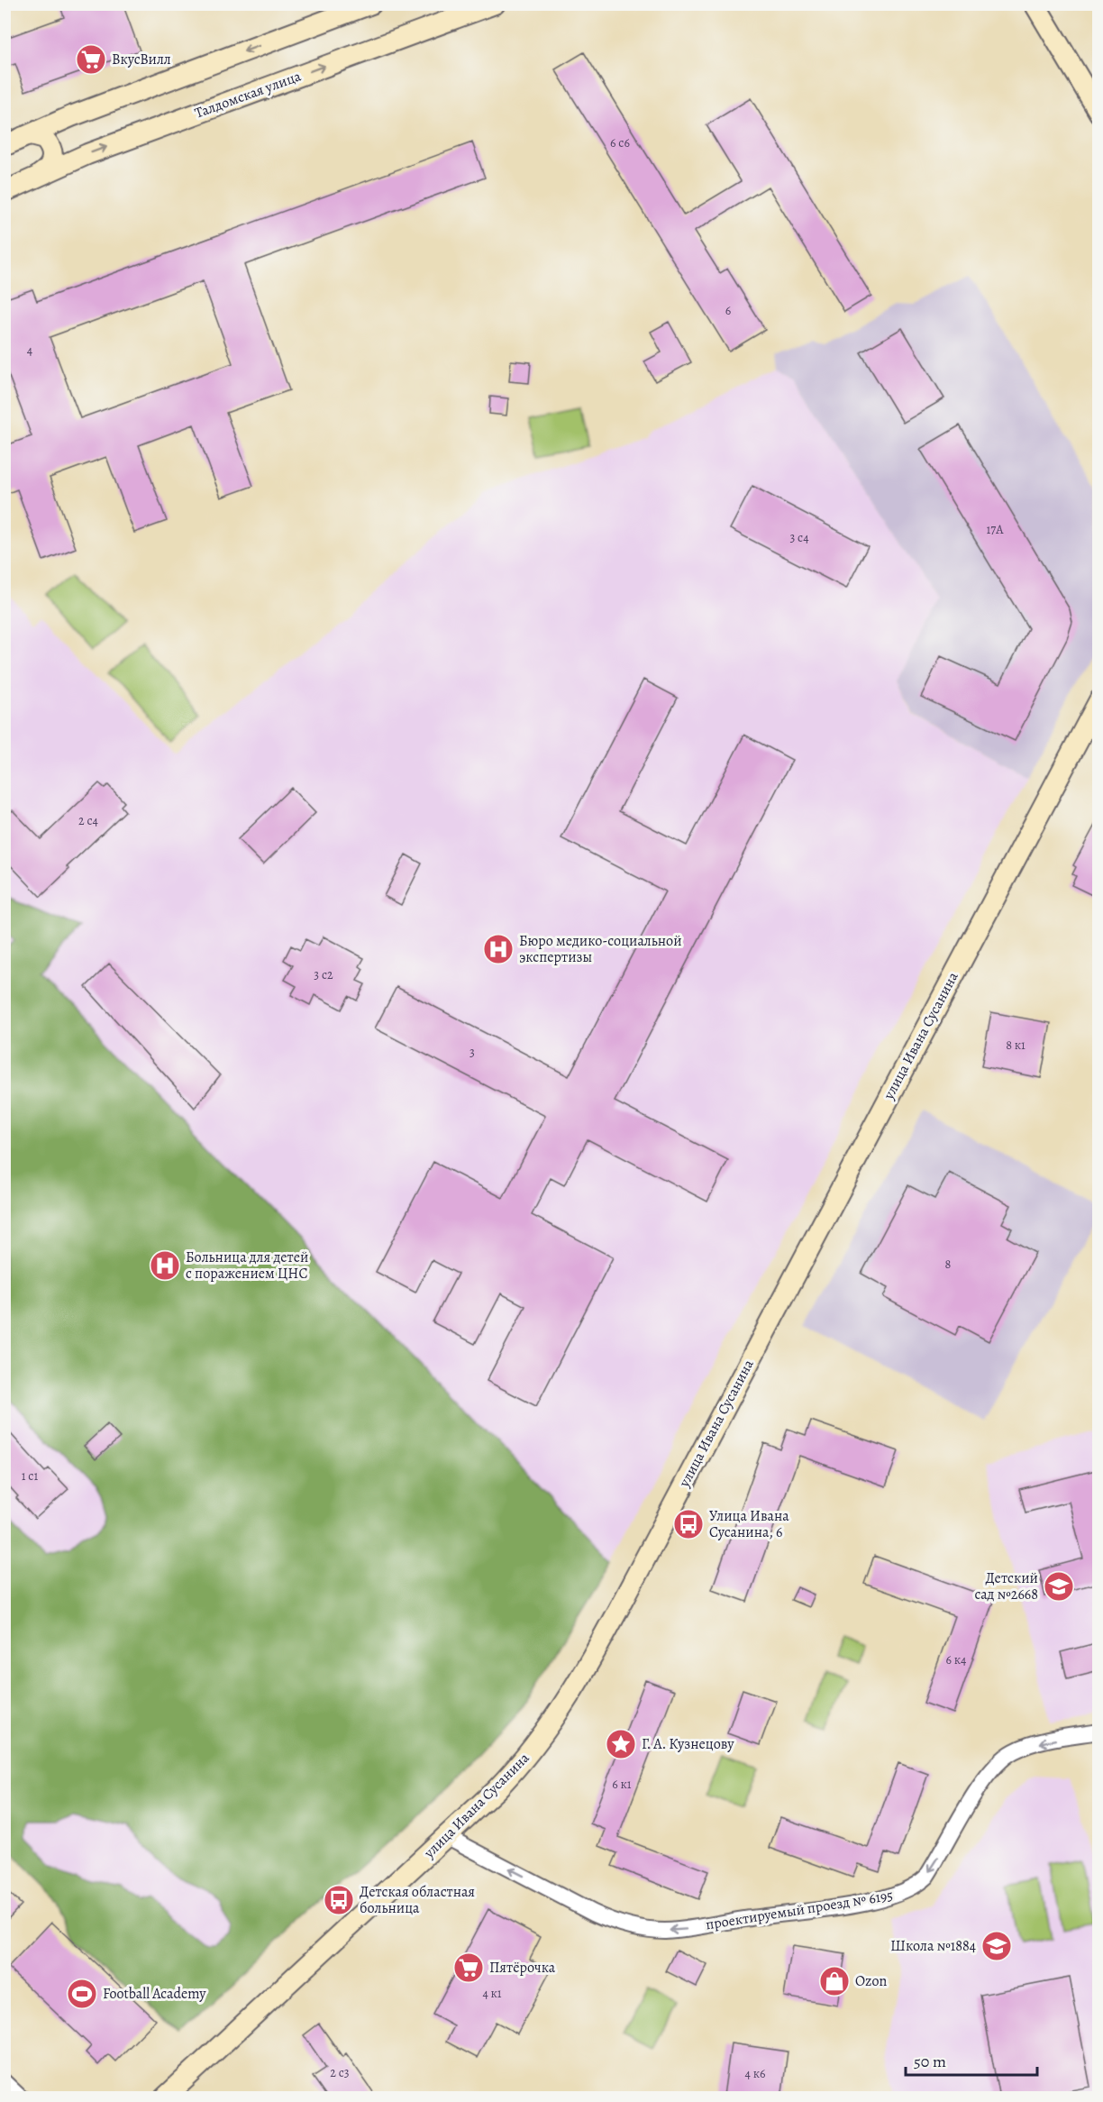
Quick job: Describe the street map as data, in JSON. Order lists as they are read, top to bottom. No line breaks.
{"streets":{"street":["Талдомская улица","улица Ивана Сусанина","проектируемый проезд № 6195"]},"crossings":[["улица Ивана Сусанина","проектируемый проезд № 6195"]],"one_way":["проектируемый проезд № 6195"],"places":{"supermarket":["ВкусВилл","Пятёрочка"],"hospital":["Бюро медико-социальной экспертизы","Больница для детей с поражением ЦНС"],"bus stop":["Улица Ивана Сусанина, 6","Детская областная больница"],"school or university":["Детский сад №2668","Школа №1884"],"place":["Г. А. Кузнецову"],"shop":["Ozon"],"sports":["Football Academy"]},"house_numbers":["6 с6","6","4","17А","3 с4","2 с4","3 с2","8 к1","3","8","1 с1","6 к4","6 к1","4 к1","2 с3","4 к6"],"scale_bar":"50 m"}
